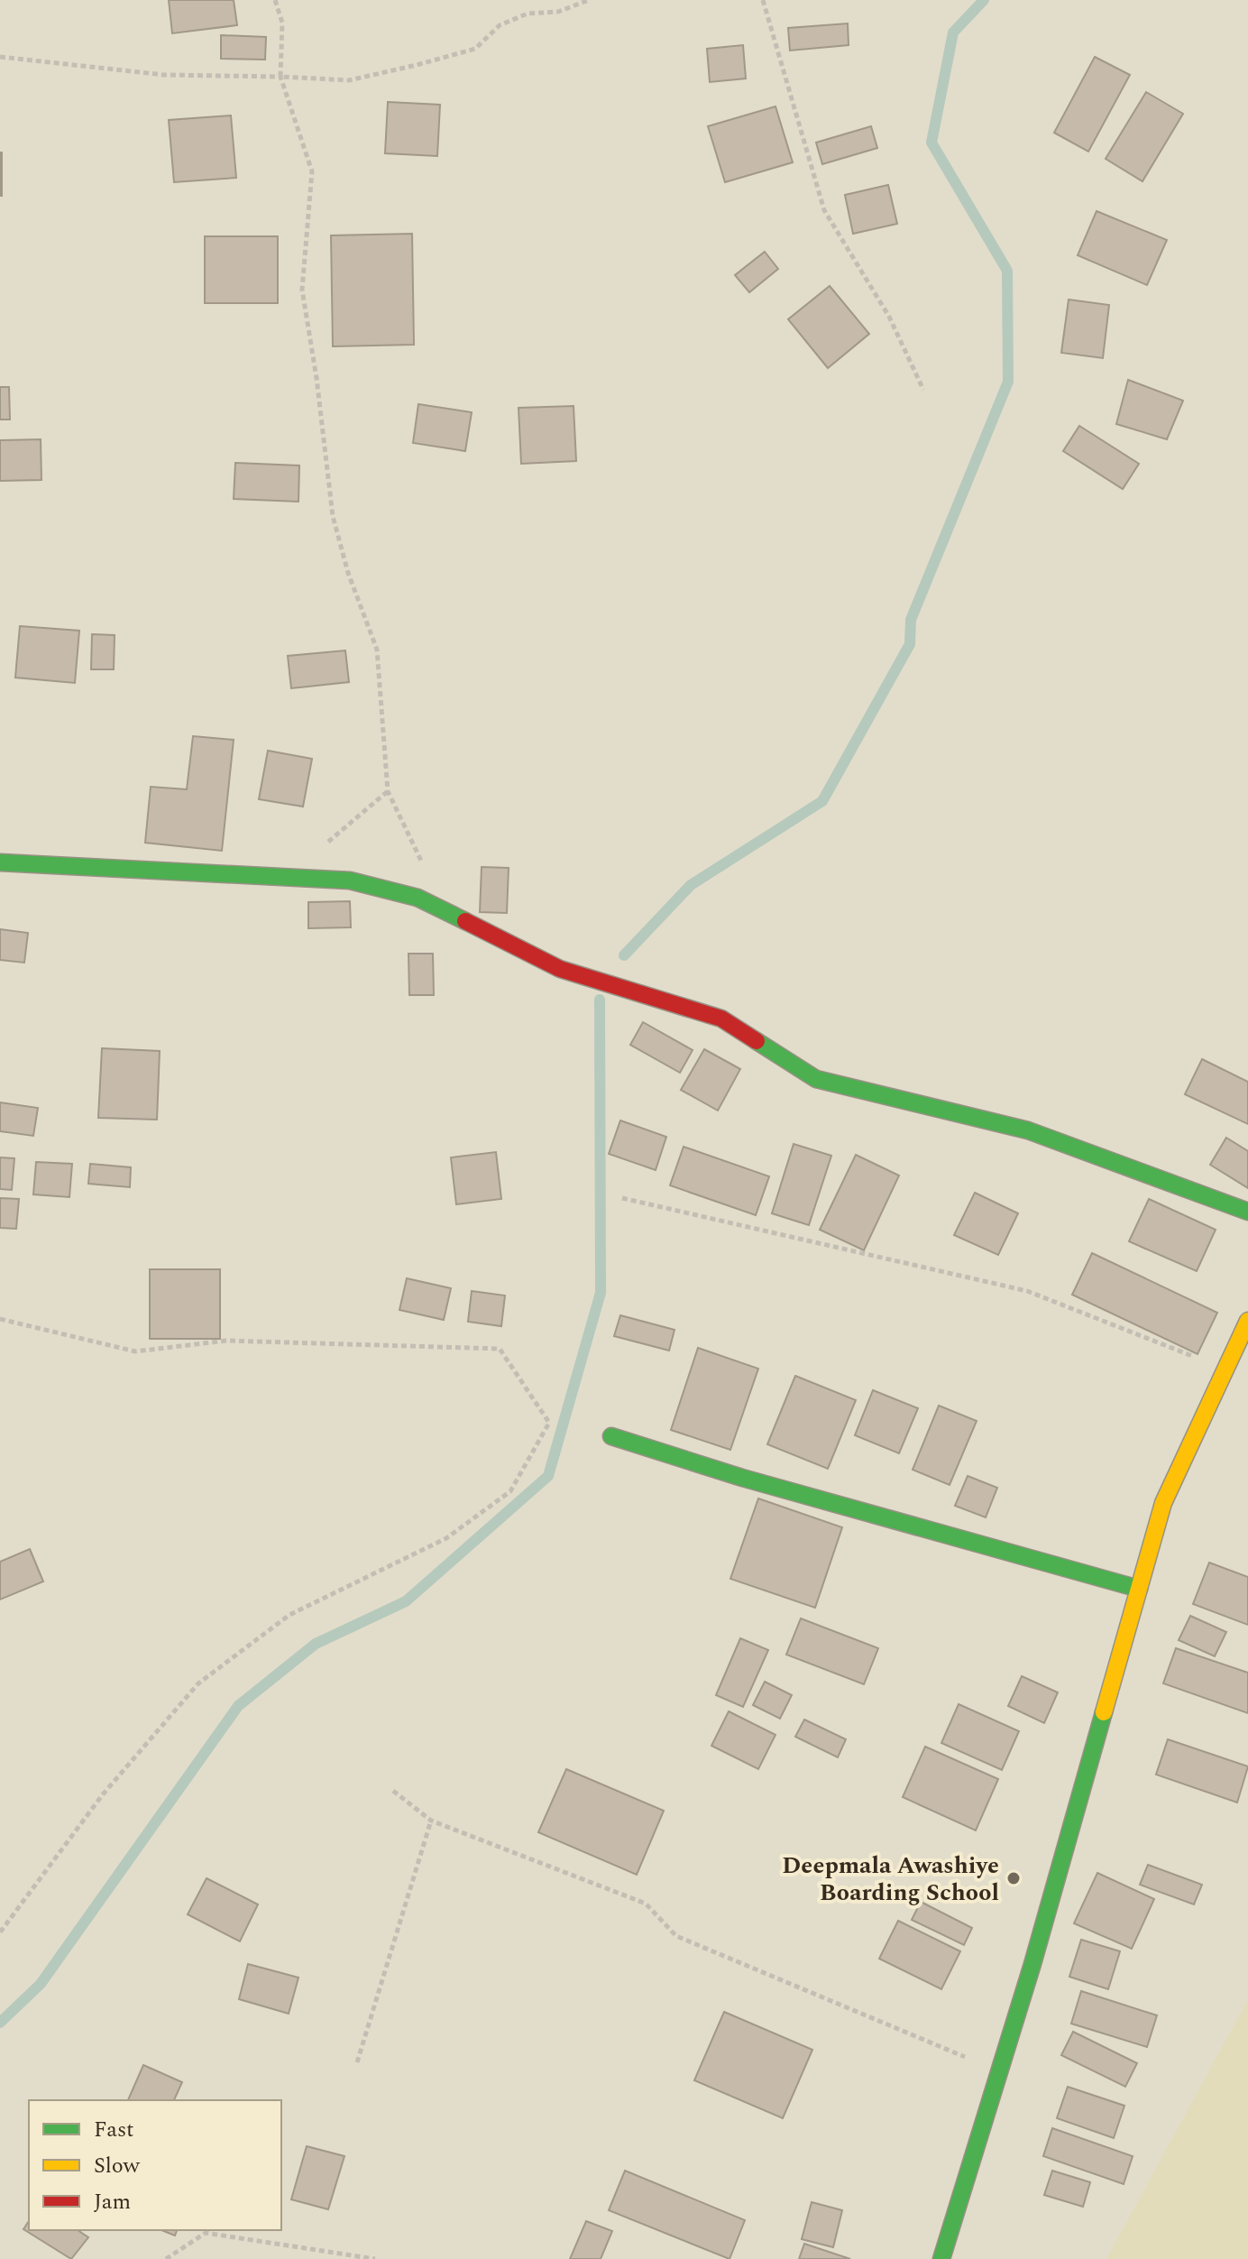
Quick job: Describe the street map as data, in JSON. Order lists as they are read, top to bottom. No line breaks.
{"places":["Deepmala Awashiye Boarding School"],"legend":["Fast","Slow","Jam"]}
